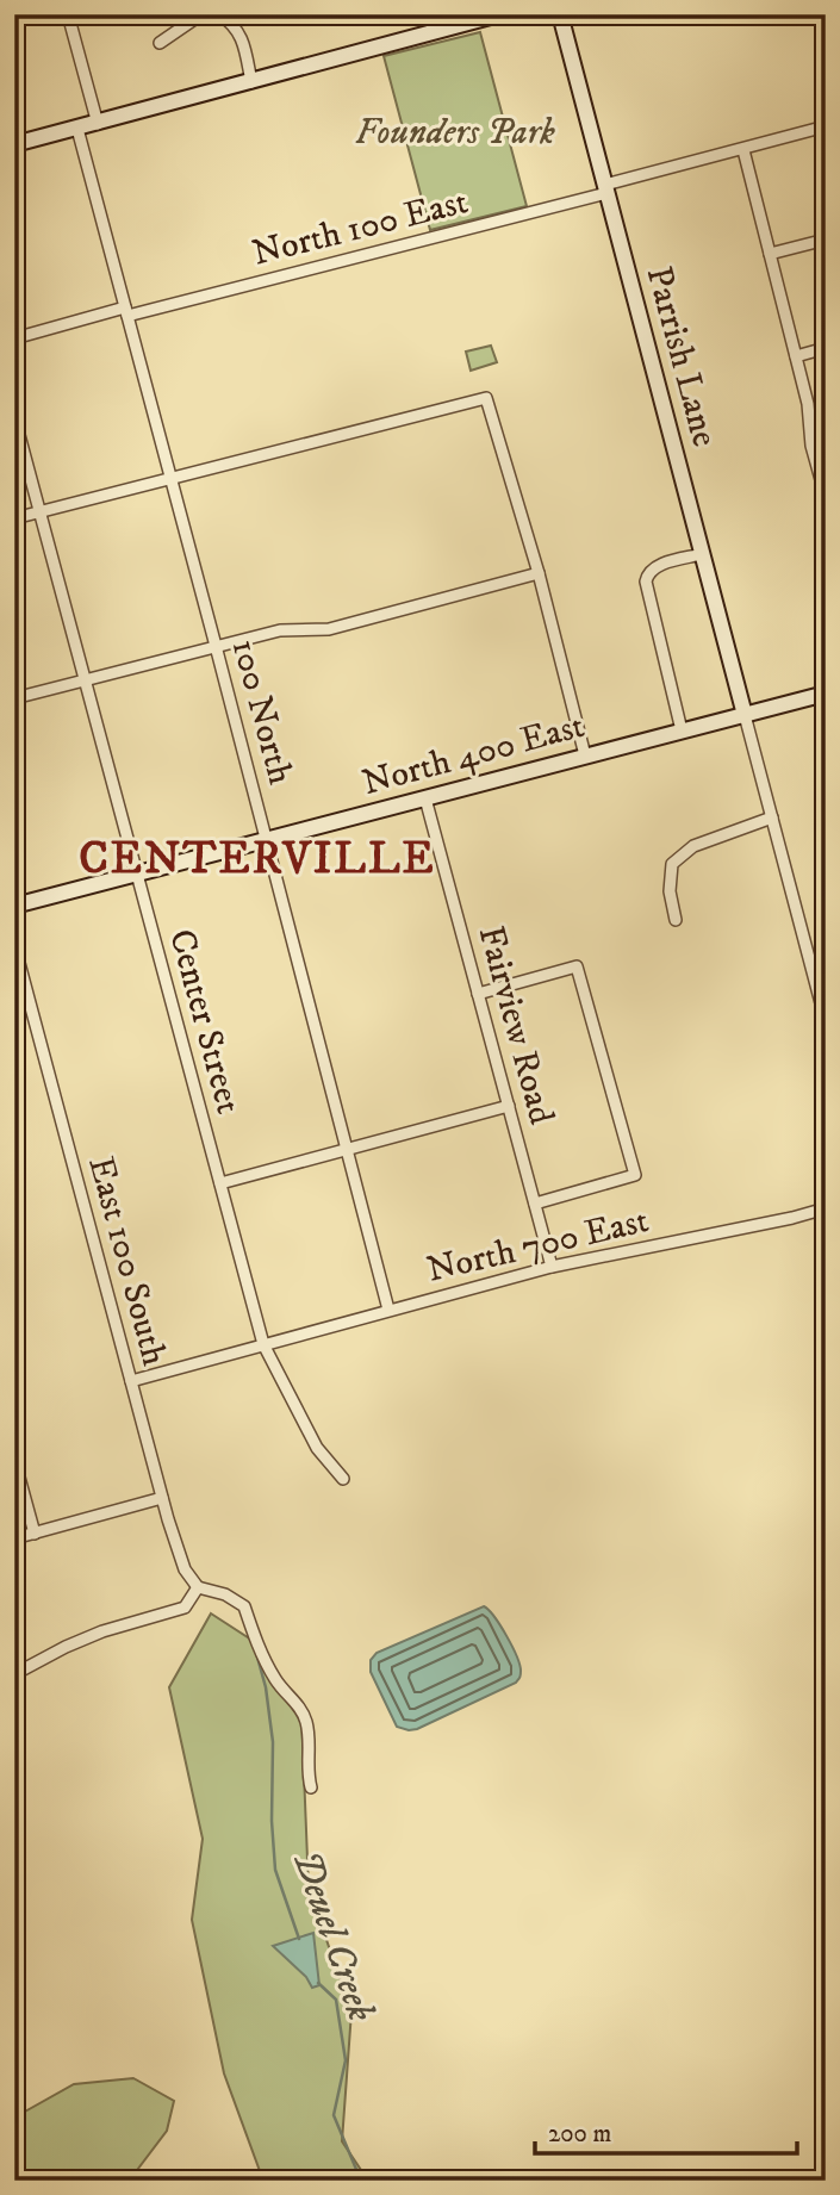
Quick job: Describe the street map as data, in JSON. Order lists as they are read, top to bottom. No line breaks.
{"streets":{"street":["North 100 East","Parrish Lane","100 North","North 400 East","Center Street","Fairview Road","North 700 East","East 100 South"]},"crossings":[["North 100 East","Parrish Lane"],["North 100 East","100 North"],["Parrish Lane","North 400 East"],["100 North","North 400 East"],["100 North","North 700 East"],["North 400 East","Center Street"],["North 400 East","Fairview Road"],["Center Street","North 700 East"],["Fairview Road","North 700 East"],["North 700 East","East 100 South"]],"districts":["CENTERVILLE"],"water":["Deuel Creek"],"parks":["Founders Park"],"scale_bar":"200 m"}
